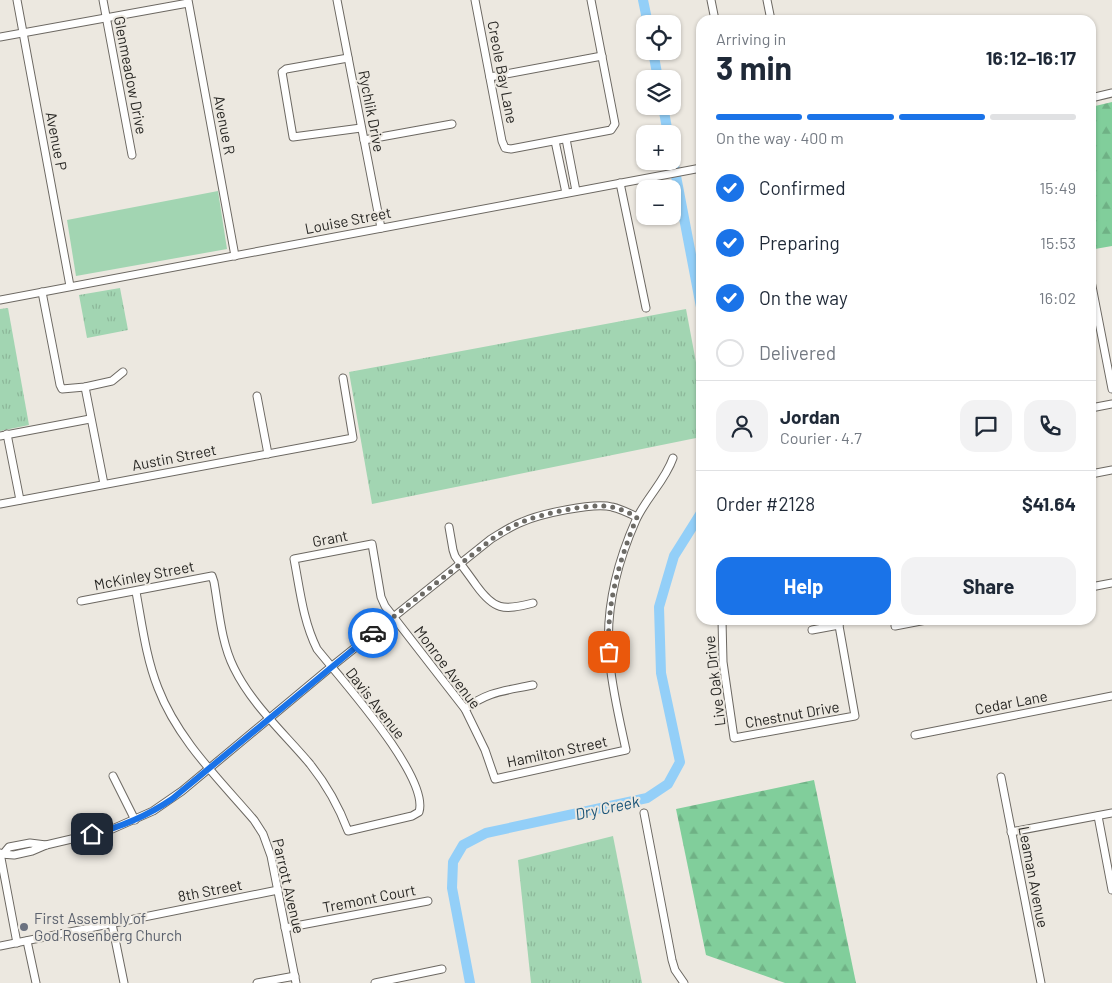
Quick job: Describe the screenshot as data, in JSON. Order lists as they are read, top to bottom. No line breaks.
{"streets":{"street":["Creole Bay Lane","Glenmeadow Drive","Rychlik Drive","Avenue R","Avenue P","Louise Street","Austin Street","Grant","McKinley Street","Monroe Avenue","Live Oak Drive","Cedar Lane","Davis Avenue","Chestnut Drive","Hamilton Street","Leaman Avenue","Parrott Avenue","8th Street","Tremont Court"]},"crossings":[["Rychlik Drive","Louise Street"],["Avenue R","Louise Street"],["Avenue P","Louise Street"],["Grant","Monroe Avenue"],["Grant","Davis Avenue"],["McKinley Street","Davis Avenue"],["McKinley Street","Parrott Avenue"],["Monroe Avenue","Hamilton Street"],["Live Oak Drive","Chestnut Drive"],["Parrott Avenue","8th Street"],["Parrott Avenue","Tremont Court"]],"water":["Dry Creek"],"places":["First Assembly of God Rosenberg Church"],"page":{"map_buttons":["+","−"],"heading":["3 min","Arriving in","16:12–16:17"],"panel":["Jordan","Courier · 4.7","Order #2128","$41.64"],"bar":"On the way · 400 m","list":[["Confirmed","15:49"],["Preparing","15:53"],["On the way","16:02"],"Delivered"],"buttons":["Help","Share"]}}
